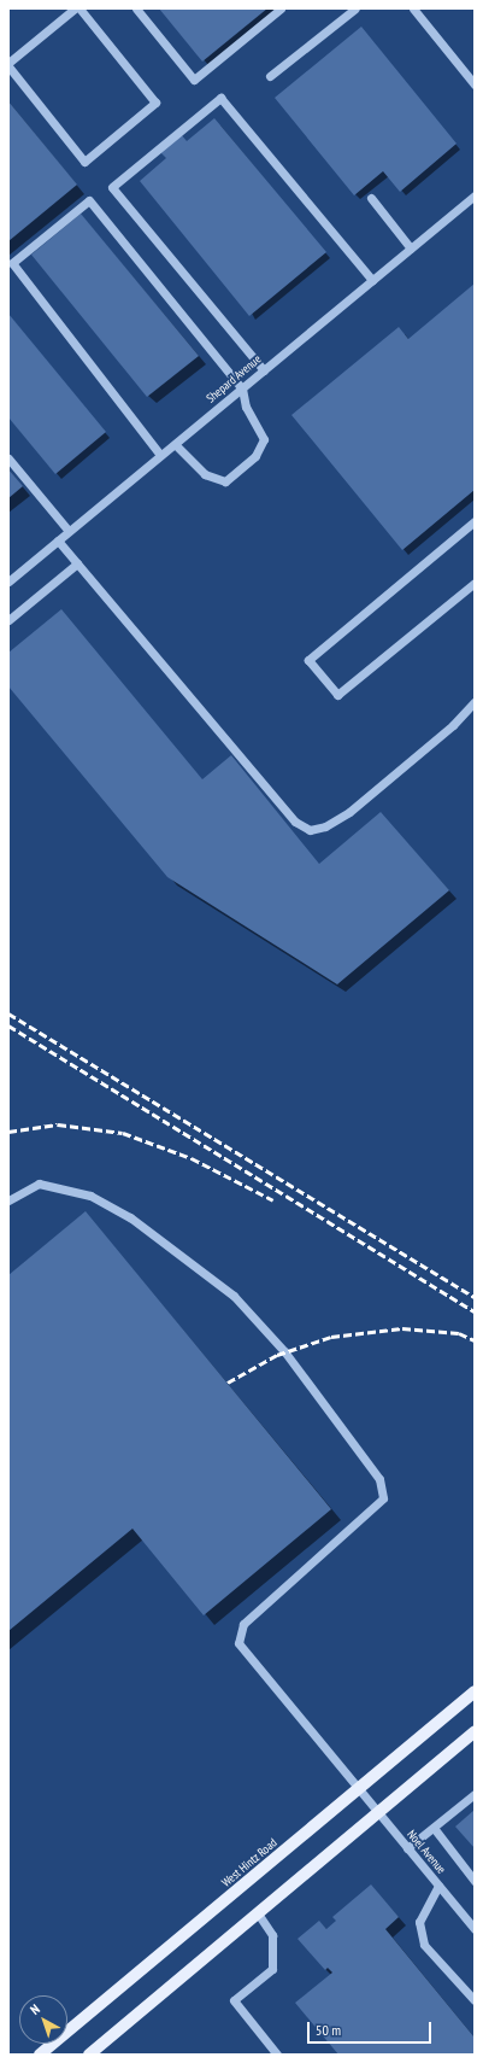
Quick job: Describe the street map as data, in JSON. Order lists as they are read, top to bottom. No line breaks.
{"streets":{"main road":["West Hintz Road"],"street":["Shepard Avenue","Noel Avenue"]},"crossings":[["Noel Avenue","West Hintz Road"]],"scale_bar":"50 m","north":"top left"}
